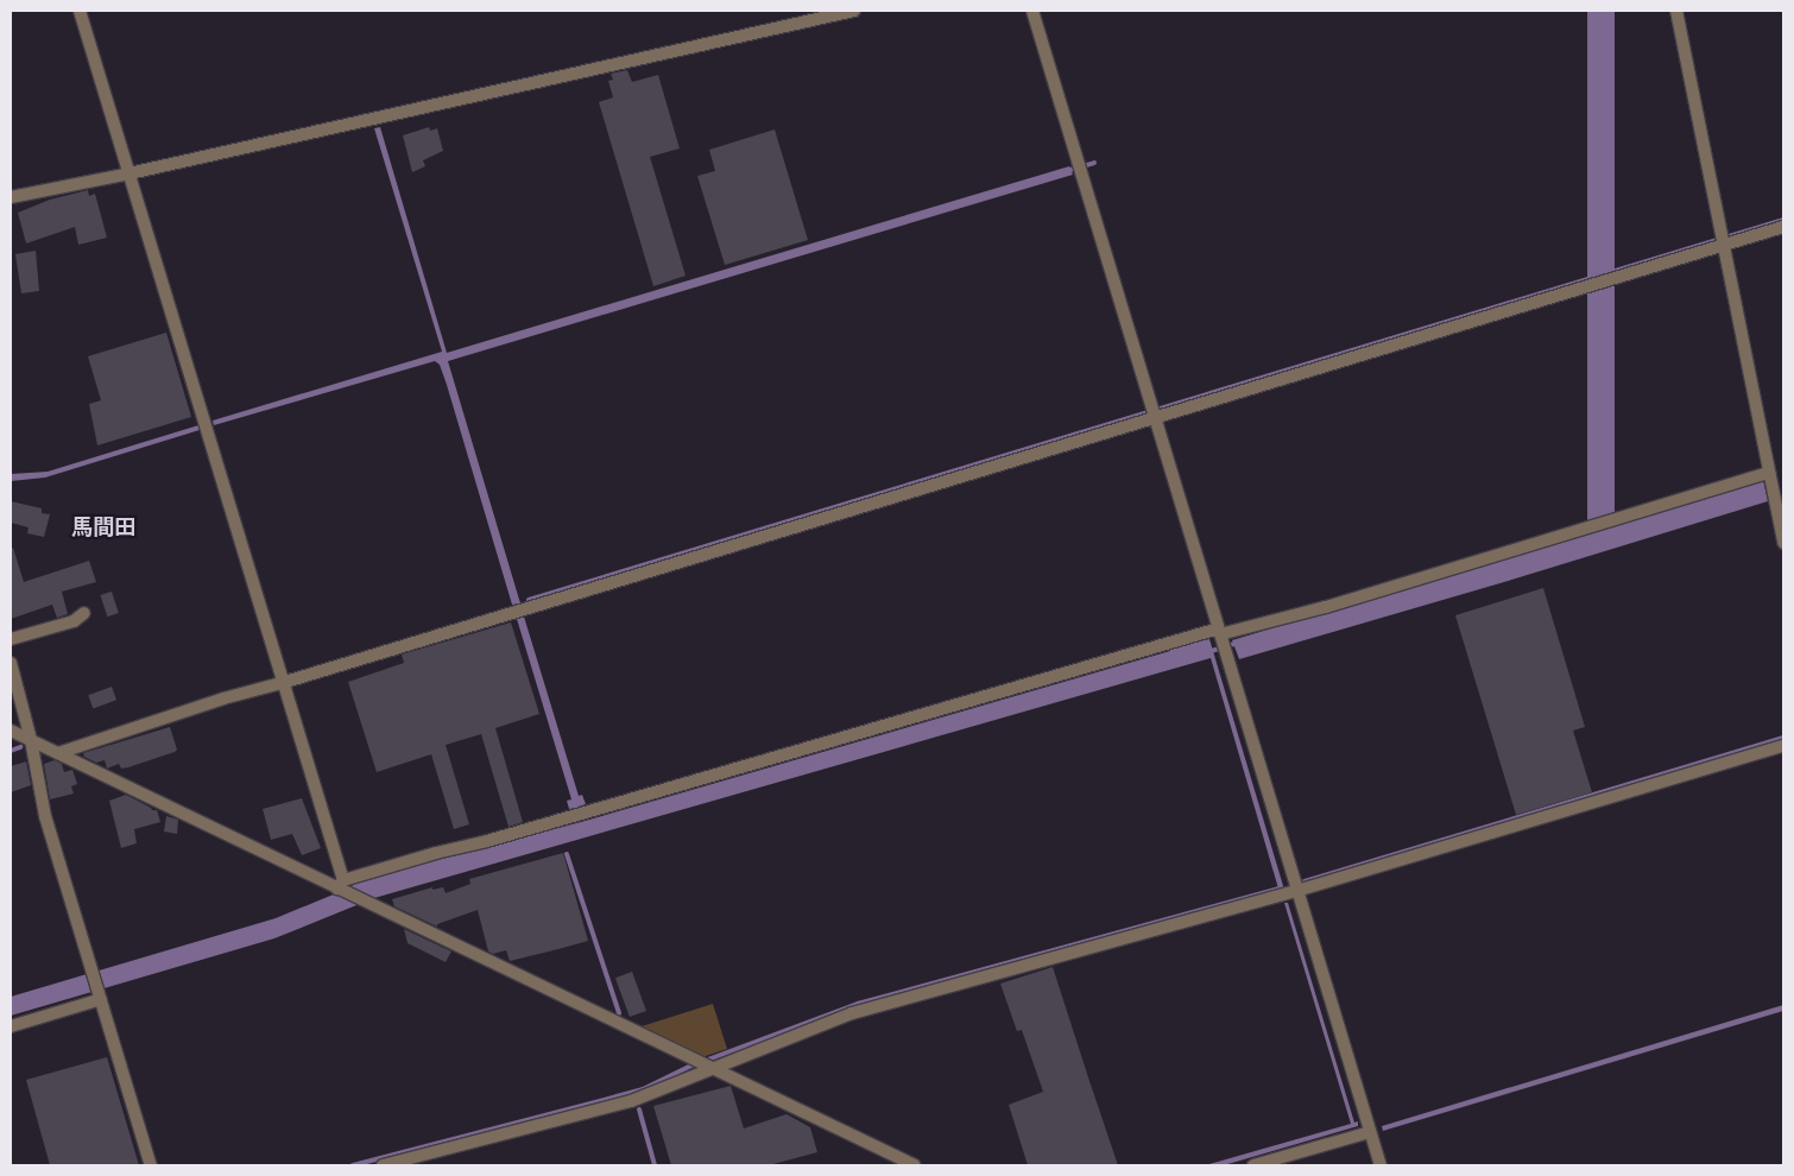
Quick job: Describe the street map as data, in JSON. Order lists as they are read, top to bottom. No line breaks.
{"districts":["馬間田"]}
